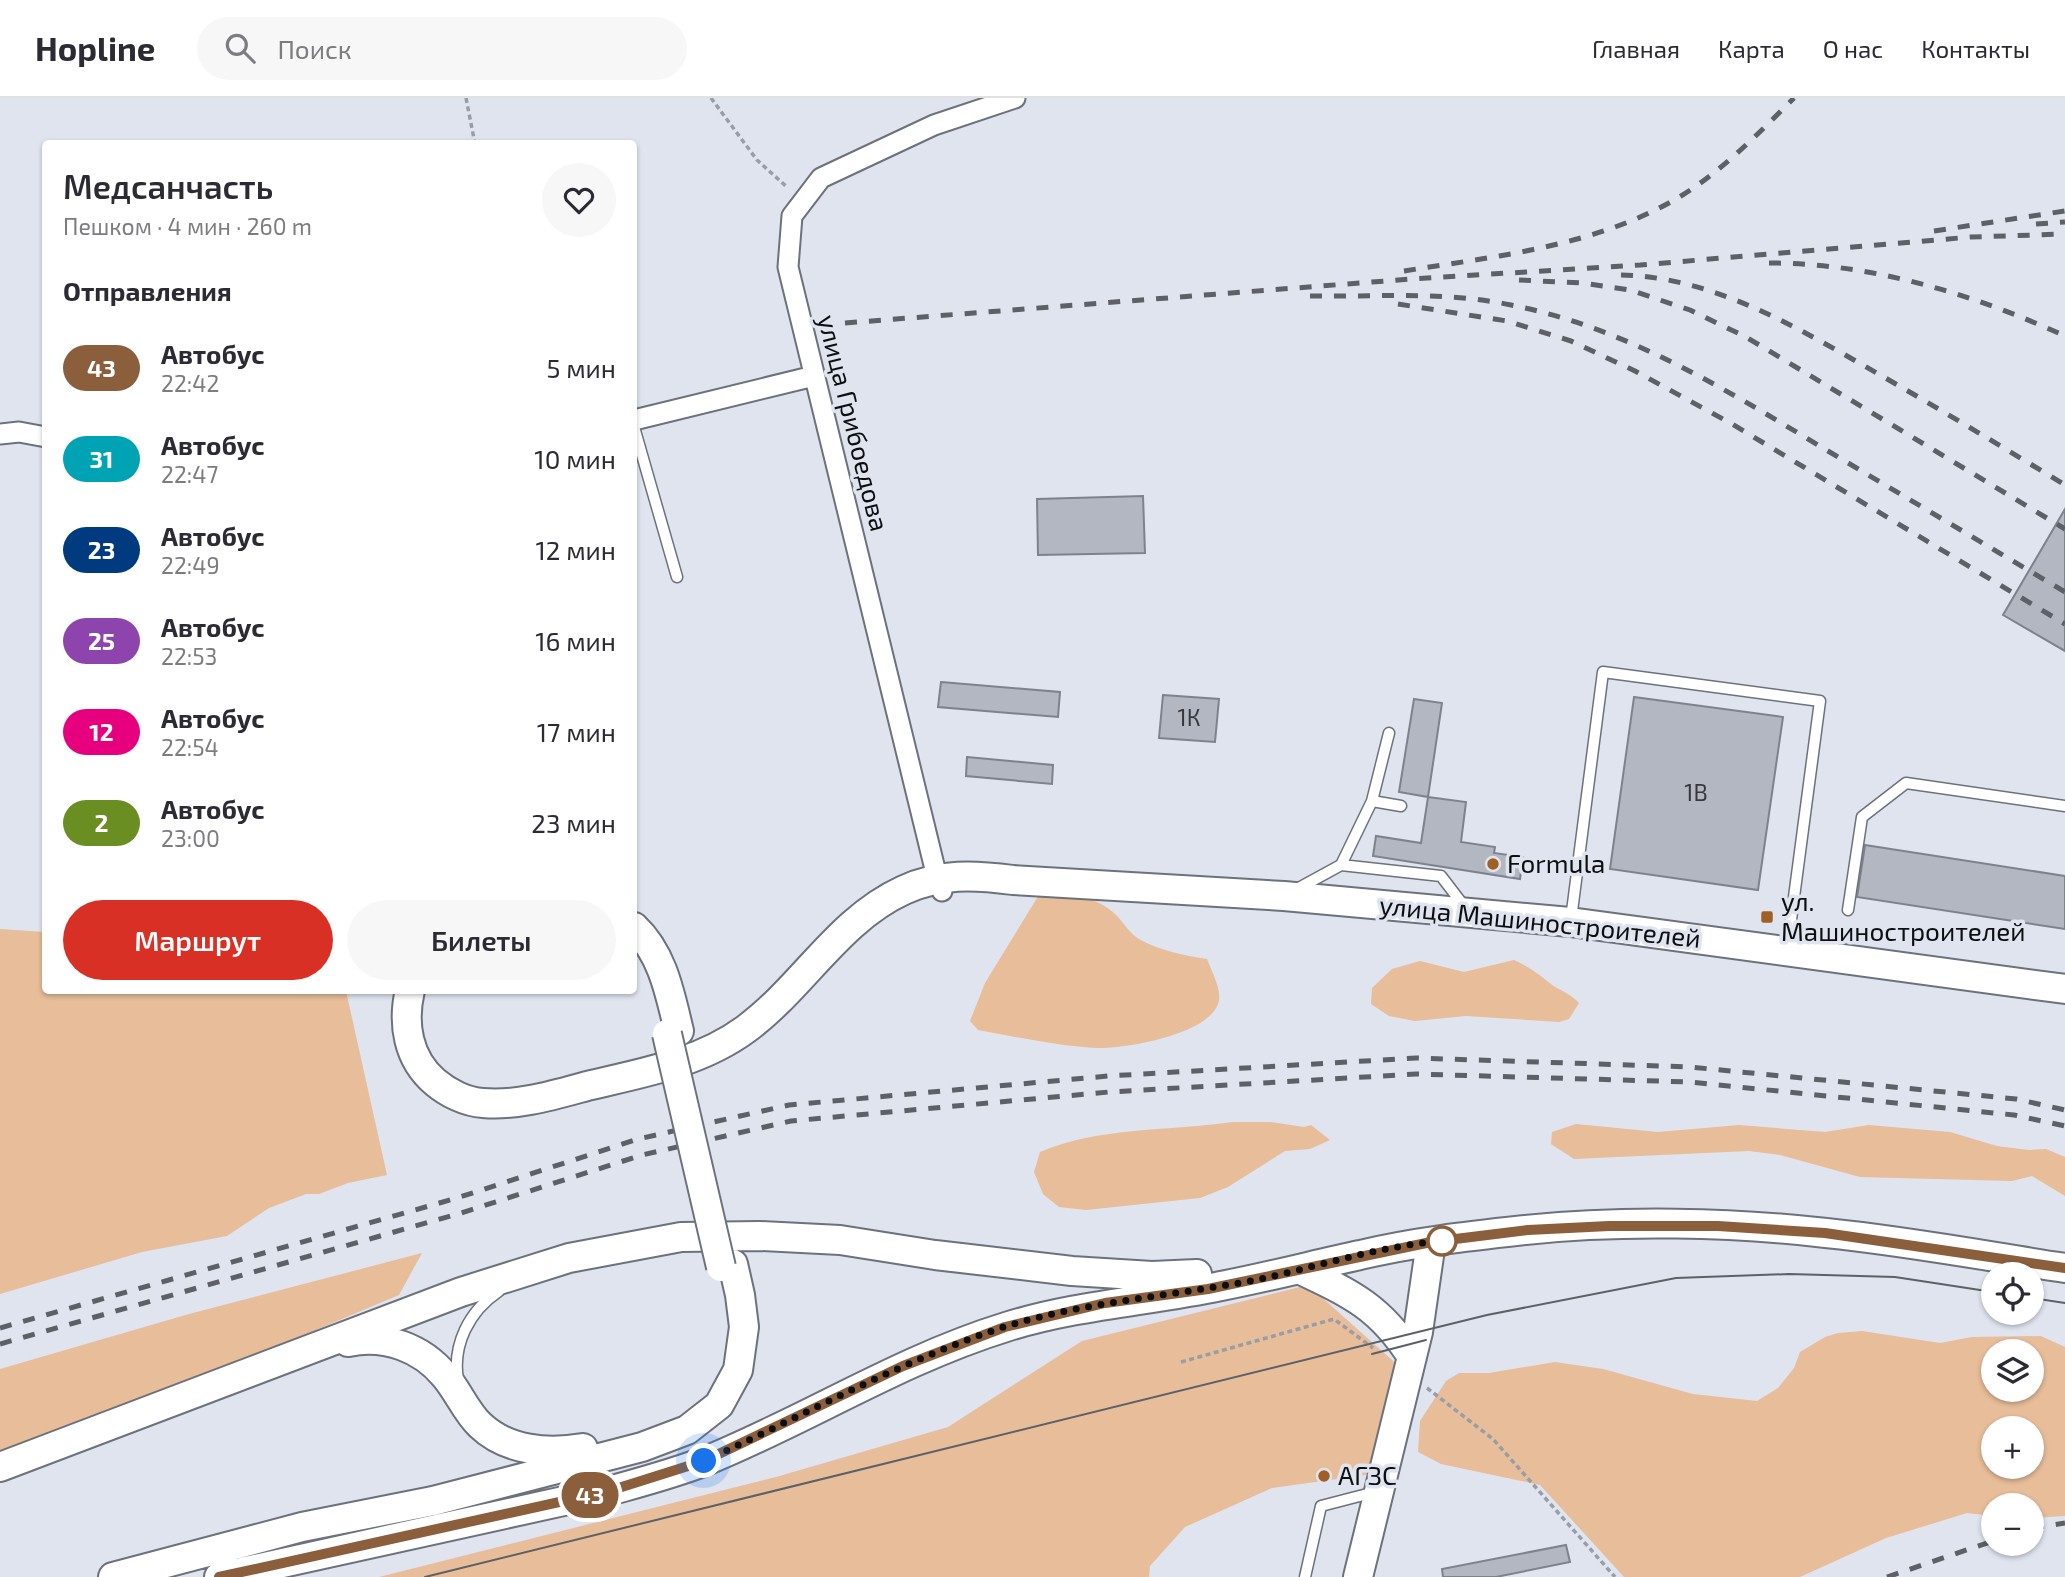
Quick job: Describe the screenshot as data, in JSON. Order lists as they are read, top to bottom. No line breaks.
{"streets":{"main road":["улица Машиностроителей"],"street":["улица Грибоедова"]},"crossings":[["улица Грибоедова","улица Машиностроителей"]],"places":{"other":["Formula","АГЗС"],"transit":["ул. Машиностроителей"]},"lines":["bus line 43"],"house_numbers":["1К","1В"],"page":{"header":"Hopline","search":"Поиск","nav":["Главная","Карта","О нас","Контакты"],"on_map":"43","heading":[["Медсанчасть","Пешком · 4 мин · 260 m"],"Отправления"],"list":[{"mark":"43","name":"Автобус","note":"22:42","value":"5 мин"},{"mark":"31","name":"Автобус","note":"22:47","value":"10 мин"},{"mark":"23","name":"Автобус","note":"22:49","value":"12 мин"},{"mark":"25","name":"Автобус","note":"22:53","value":"16 мин"},{"mark":"12","name":"Автобус","note":"22:54","value":"17 мин"},{"mark":"2","name":"Автобус","note":"23:00","value":"23 мин"}],"buttons":["Маршрут","Билеты"],"map_buttons":["+","−"]}}
